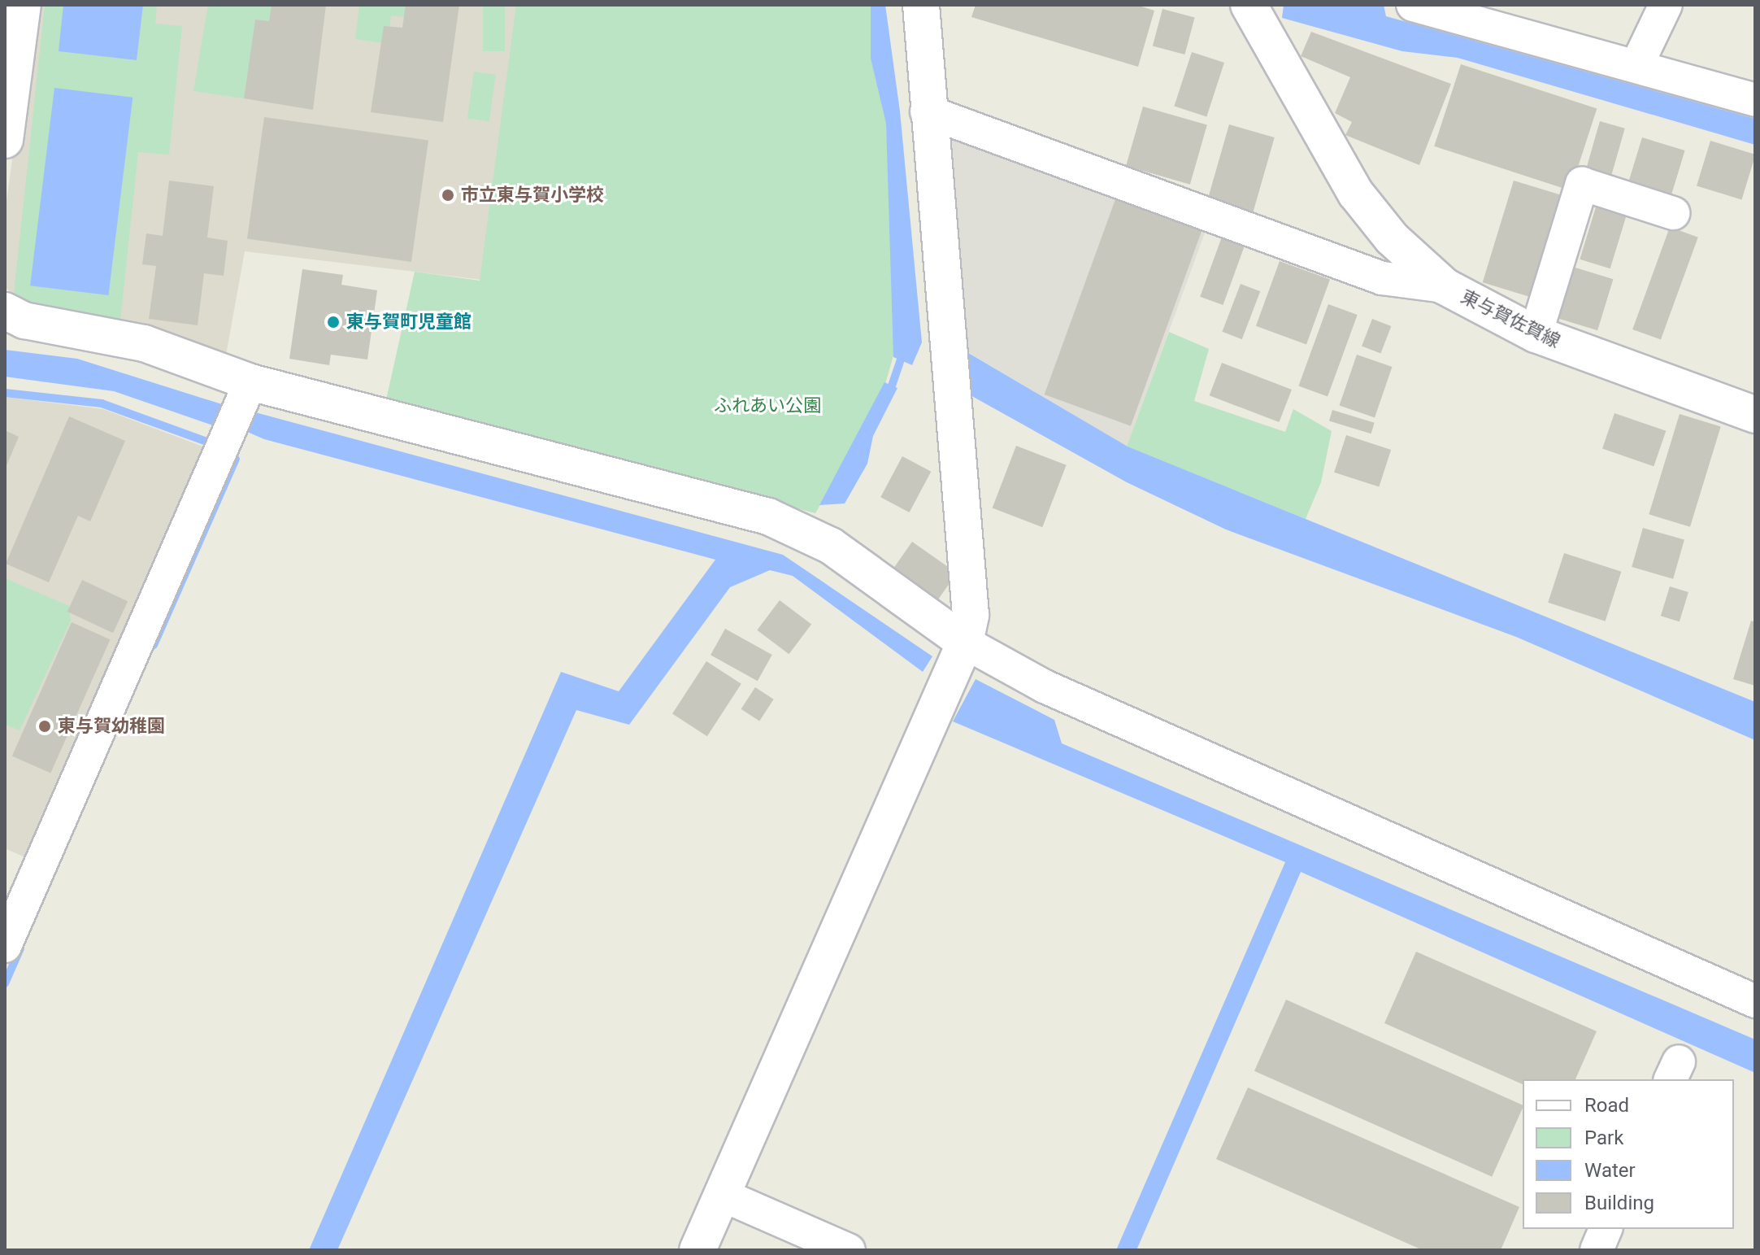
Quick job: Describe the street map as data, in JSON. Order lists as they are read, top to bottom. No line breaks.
{"streets":{"street":["東与賀佐賀線"]},"parks":["ふれあい公園"],"places":["市立東与賀小学校","東与賀町児童館","東与賀幼稚園"],"legend":["Road","Park","Water","Building"]}
